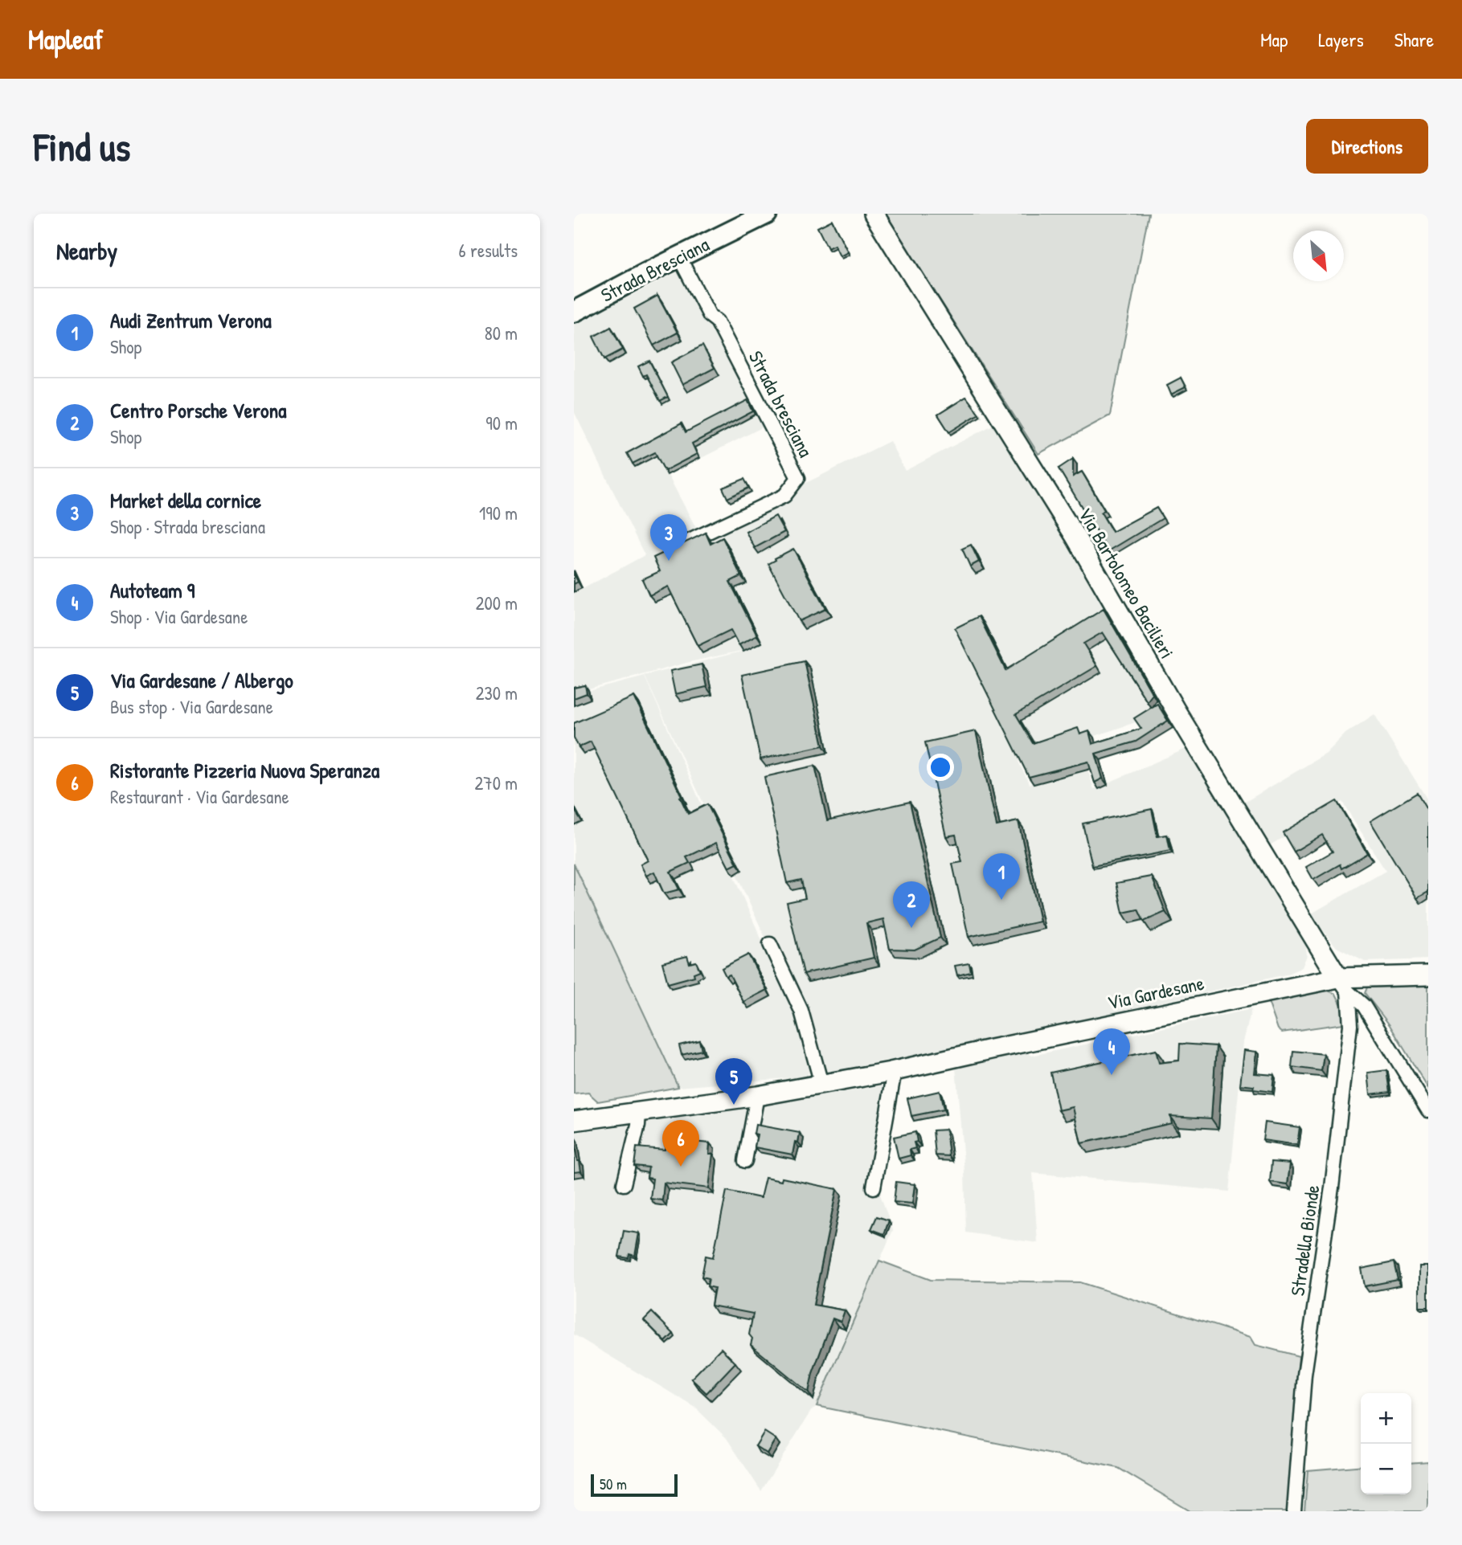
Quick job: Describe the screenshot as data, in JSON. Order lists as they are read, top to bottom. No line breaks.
{"streets":{"main road":["Strada Bresciana"],"street":["Strada bresciana","Via Bartolomeo Bacilieri","Via Gardesane","Stradella Bionde"]},"crossings":[["Strada Bresciana","Strada bresciana"],["Via Bartolomeo Bacilieri","Via Gardesane"],["Via Bartolomeo Bacilieri","Stradella Bionde"],["Via Gardesane","Stradella Bionde"]],"scale_bar":"50 m","north":"bottom right","page":{"header":"Mapleaf","nav":["Map","Layers","Share"],"buttons":"Directions","title":"Find us","heading":["Nearby","6 results"],"list":[{"mark":"1","name":"Audi Zentrum Verona","note":"Shop","value":"80 m"},{"mark":"2","name":"Centro Porsche Verona","note":"Shop","value":"90 m"},{"mark":"3","name":"Market della cornice","note":"Shop · Strada bresciana","value":"190 m"},{"mark":"4","name":"Autoteam 9","note":"Shop · Via Gardesane","value":"200 m"},{"mark":"5","name":"Via Gardesane / Albergo","note":"Bus stop · Via Gardesane","value":"230 m"},{"mark":"6","name":"Ristorante Pizzeria Nuova Speranza","note":"Restaurant · Via Gardesane","value":"270 m"}],"pins":["3","1","2","4","5","6"],"map_buttons":["+","−"],"scale":"50 m"}}
